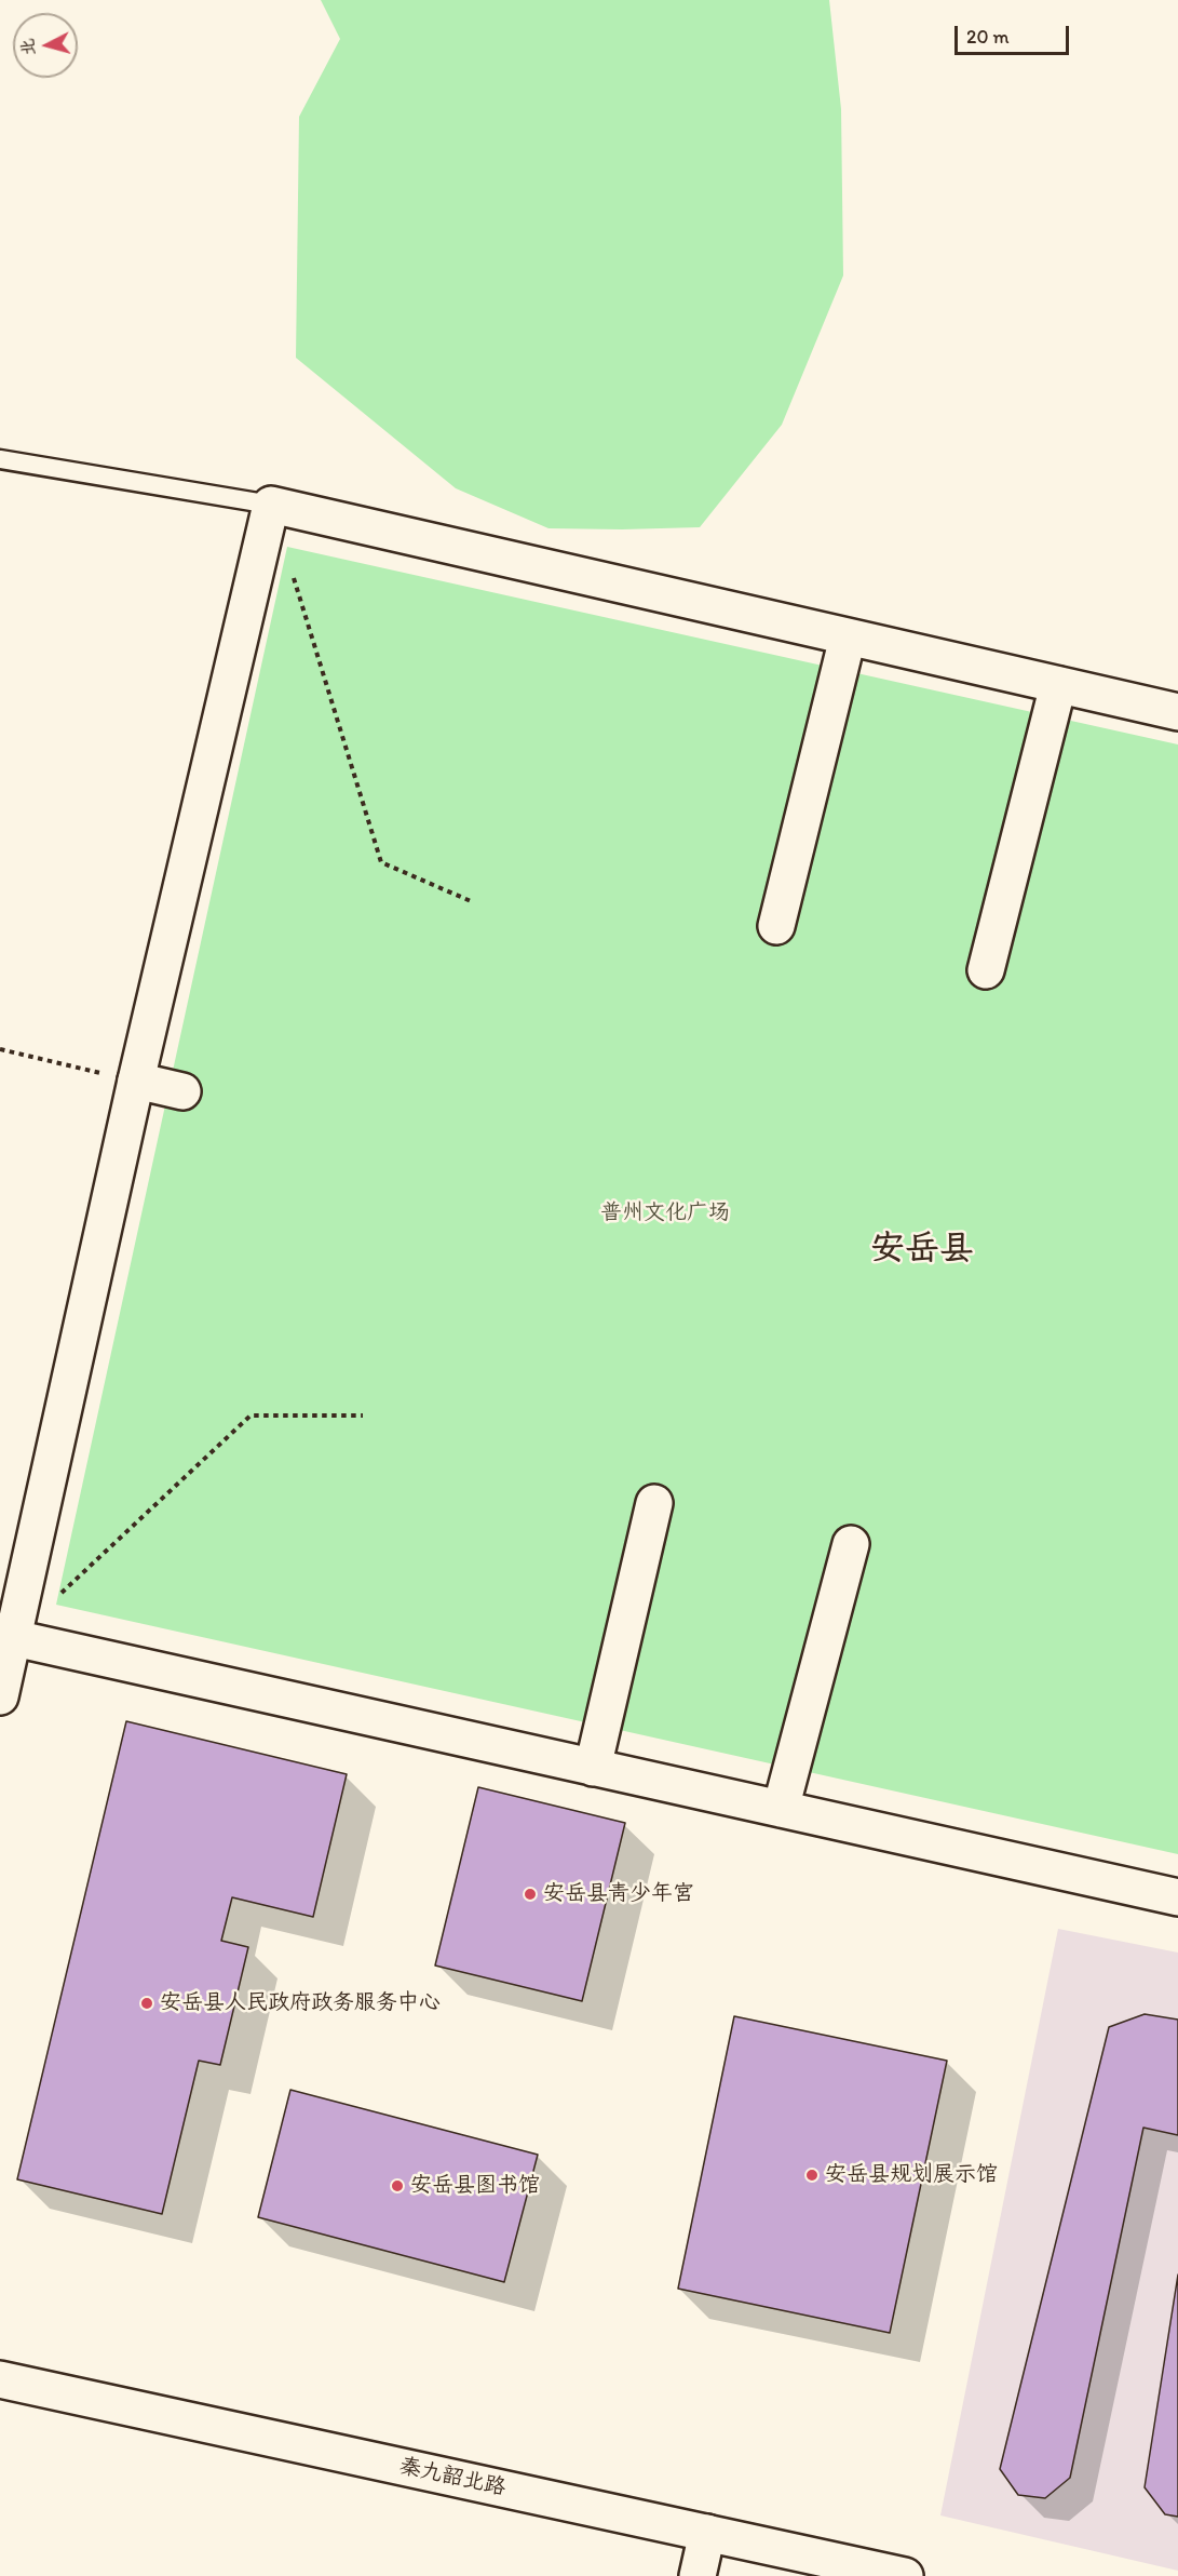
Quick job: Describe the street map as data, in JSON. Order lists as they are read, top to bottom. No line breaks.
{"streets":{"street":["秦九韶北路"]},"districts":["安岳县"],"parks":["普州文化广场"],"places":["安岳县青少年宫","安岳县人民政府政务服务中心","安岳县规划展示馆","安岳县图书馆"],"scale_bar":"20 m","north":"left"}
